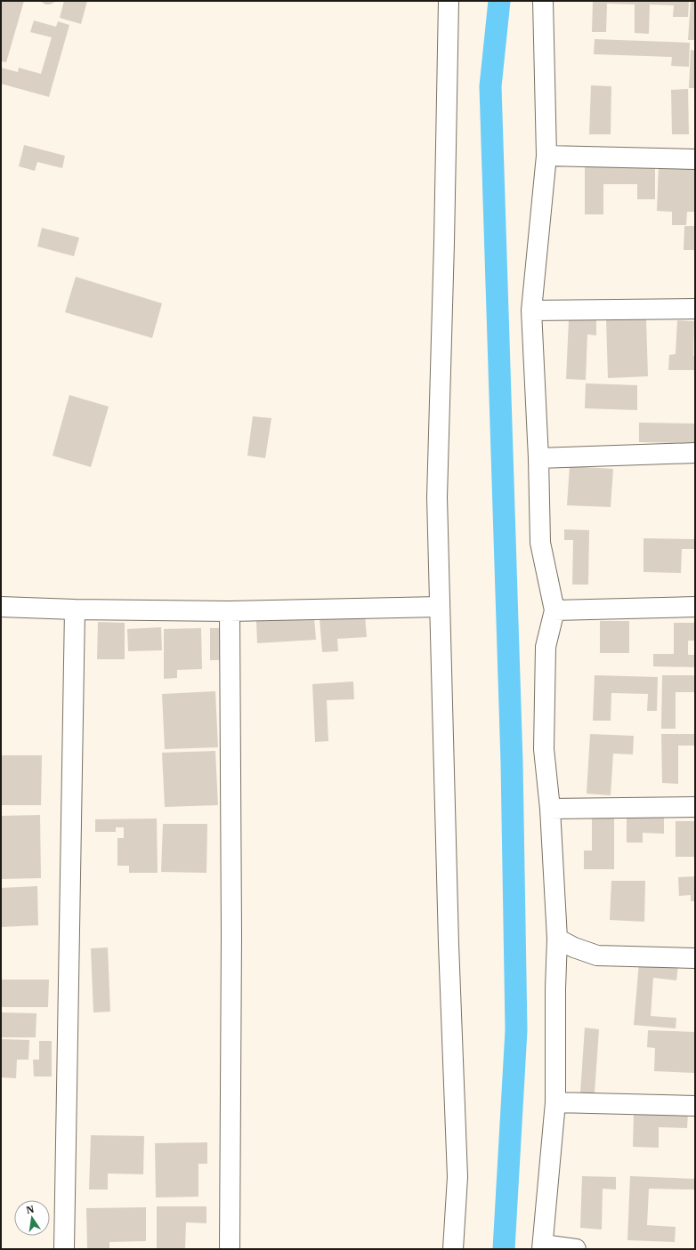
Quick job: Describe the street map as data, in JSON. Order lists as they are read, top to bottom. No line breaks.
{"north":"top"}
